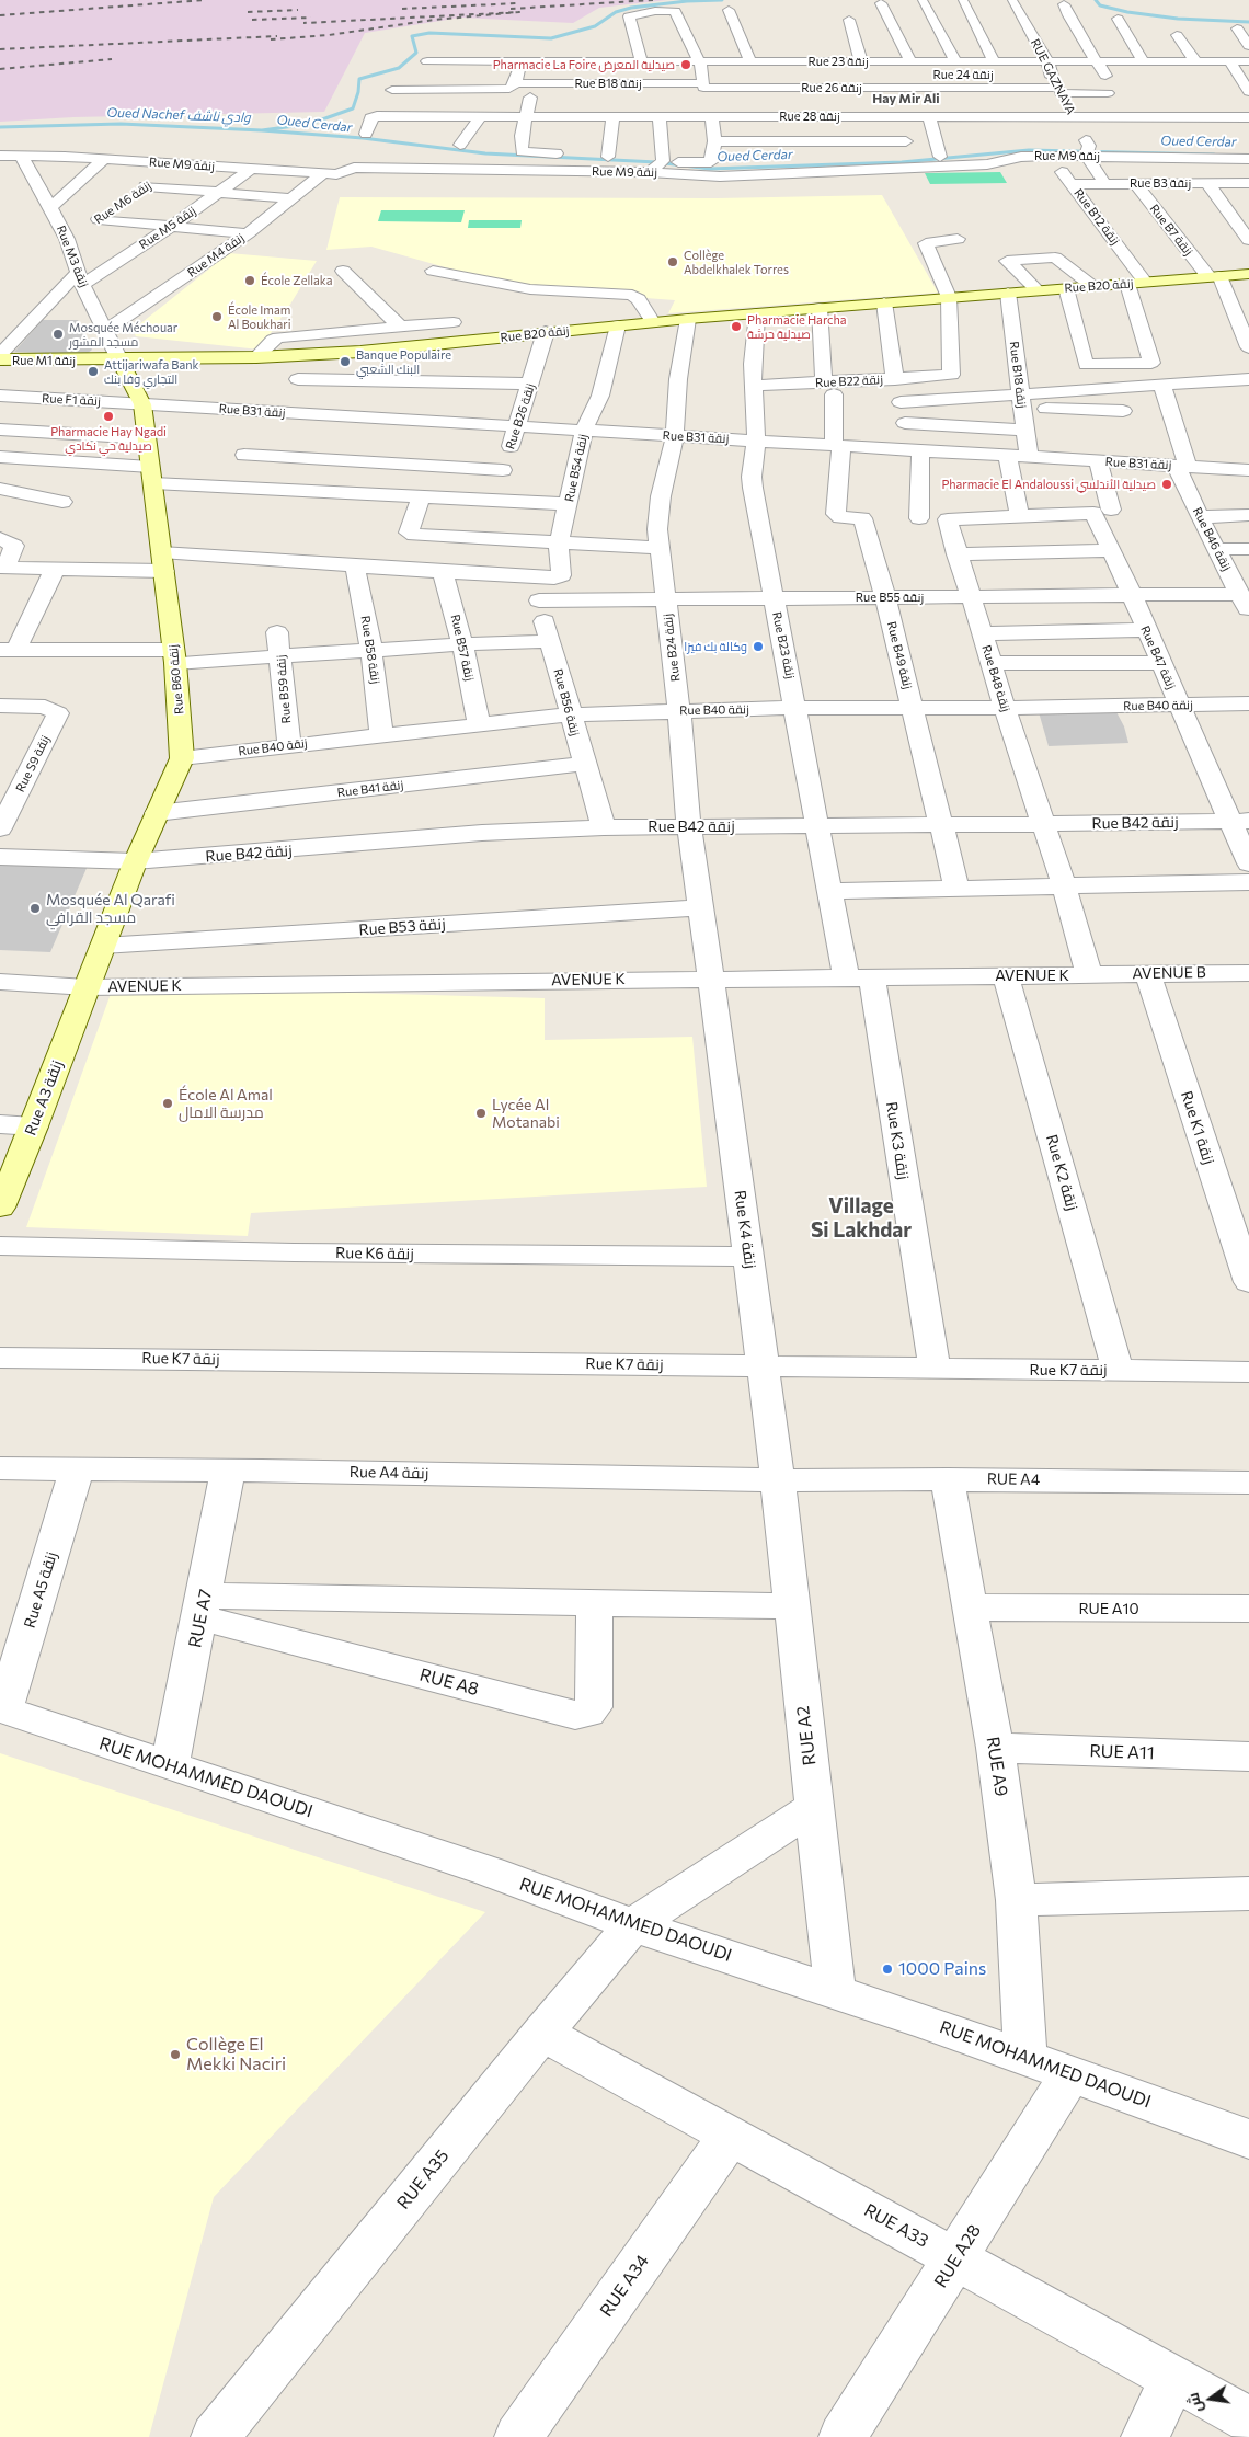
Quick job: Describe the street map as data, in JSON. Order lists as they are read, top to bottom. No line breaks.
{"streets":{"street":["Rue 23 زنقة","Rue 24 زنقة","RUE GAZNAYA","Rue B18 زنقة","Rue 26 زنقة","Rue 28 زنقة","Rue M9 زنقة","Rue B3 زنقة","Rue M6 زنقة","Rue B12 زنقة","Rue M5 زنقة","Rue B7 زنقة","Rue M4 زنقة","Rue M3 زنقة","Rue B20 زنقة","Rue M1 زنقة","Rue B22 زنقة","Rue F1 زنقة","Rue B31 زنقة","Rue B26 زنقة","Rue B54 زنقة","Rue B46 زنقة","Rue B55 زنقة","Rue B23 زنقة","Rue B57 زنقة","Rue B24 زنقة","Rue B58 زنقة","Rue B49 زنقة","Rue B47 زنقة","Rue B48 زنقة","Rue B60 زنقة","Rue B59 زنقة","Rue B56 زنقة","Rue B40 زنقة","Rue S9 زنقة","Rue B41 زنقة","Rue B42 زنقة","Rue B53 زنقة","AVENUE B","AVENUE K","Rue A3 زنقة","Rue K1 زنقة","Rue K3 زنقة","Rue K2 زنقة","Rue K4 زنقة","Rue K6 زنقة","Rue K7 زنقة","Rue A4 زنقة","RUE A4","Rue A5 زنقة","RUE A10","RUE A7","RUE A8","RUE A2","RUE A11","RUE A9","RUE MOHAMMED DAOUDI","RUE A35","RUE A33","RUE A28","RUE A34"]},"crossings":[["Rue 23 زنقة","Rue 24 زنقة"],["Rue 23 زنقة","RUE GAZNAYA"],["Rue 23 زنقة","Rue B18 زنقة"],["Rue 23 زنقة","Rue 26 زنقة"],["Rue 24 زنقة","RUE GAZNAYA"],["Rue 24 زنقة","Rue 26 زنقة"],["RUE GAZNAYA","Rue 28 زنقة"],["RUE GAZNAYA","Rue M9 زنقة"],["RUE GAZNAYA","Rue B3 زنقة"],["Rue B18 زنقة","Rue 26 زنقة"],["Rue B18 زنقة","Rue B20 زنقة"],["Rue B18 زنقة","Rue B31 زنقة"],["Rue M9 زنقة","Rue M6 زنقة"],["Rue M9 زنقة","Rue B12 زنقة"],["Rue M9 زنقة","Rue M5 زنقة"],["Rue M9 زنقة","Rue M4 زنقة"],["Rue M9 زنقة","Rue M3 زنقة"],["Rue B3 زنقة","Rue B12 زنقة"],["Rue B3 زنقة","Rue B7 زنقة"],["Rue M6 زنقة","Rue M3 زنقة"],["Rue B12 زنقة","Rue B20 زنقة"],["Rue M5 زنقة","Rue M3 زنقة"],["Rue B7 زنقة","Rue B20 زنقة"],["Rue M4 زنقة","Rue M3 زنقة"],["Rue M3 زنقة","Rue B20 زنقة"],["Rue M3 زنقة","Rue M1 زنقة"],["Rue M3 زنقة","Rue B60 زنقة"],["Rue B20 زنقة","Rue M1 زنقة"],["Rue B20 زنقة","Rue B22 زنقة"],["Rue B20 زنقة","Rue B26 زنقة"],["Rue B20 زنقة","Rue B54 زنقة"],["Rue B20 زنقة","Rue B23 زنقة"],["Rue B20 زنقة","Rue B24 زنقة"],["Rue B20 زنقة","Rue B60 زنقة"],["Rue M1 زنقة","Rue B60 زنقة"],["Rue B22 زنقة","Rue B23 زنقة"],["Rue F1 زنقة","Rue B31 زنقة"],["Rue F1 زنقة","Rue B60 زنقة"],["Rue B31 زنقة","Rue B26 زنقة"],["Rue B31 زنقة","Rue B54 زنقة"],["Rue B31 زنقة","Rue B46 زنقة"],["Rue B31 زنقة","Rue B23 زنقة"],["Rue B31 زنقة","Rue B24 زنقة"],["Rue B31 زنقة","Rue B49 زنقة"],["Rue B31 زنقة","Rue B47 زنقة"],["Rue B31 زنقة","Rue B60 زنقة"],["Rue B54 زنقة","Rue B56 زنقة"],["Rue B46 زنقة","Rue B55 زنقة"],["Rue B55 زنقة","Rue B23 زنقة"],["Rue B55 زنقة","Rue B24 زنقة"],["Rue B55 زنقة","Rue B49 زنقة"],["Rue B55 زنقة","Rue B47 زنقة"],["Rue B55 زنقة","Rue B48 زنقة"],["Rue B55 زنقة","Rue B56 زنقة"],["Rue B23 زنقة","Rue B40 زنقة"],["Rue B23 زنقة","Rue B42 زنقة"],["Rue B23 زنقة","AVENUE K"],["Rue B23 زنقة","Rue K3 زنقة"],["Rue B57 زنقة","Rue B40 زنقة"],["Rue B24 زنقة","Rue B40 زنقة"],["Rue B24 زنقة","Rue B42 زنقة"],["Rue B24 زنقة","Rue B53 زنقة"],["Rue B24 زنقة","AVENUE K"],["Rue B24 زنقة","Rue K4 زنقة"],["Rue B58 زنقة","Rue B40 زنقة"],["Rue B49 زنقة","Rue B40 زنقة"],["Rue B49 زنقة","Rue B42 زنقة"],["Rue B47 زنقة","Rue B48 زنقة"],["Rue B47 زنقة","Rue B40 زنقة"],["Rue B47 زنقة","Rue B42 زنقة"],["Rue B48 زنقة","Rue B40 زنقة"],["Rue B48 زنقة","Rue B42 زنقة"],["Rue B48 زنقة","AVENUE B"],["Rue B48 زنقة","AVENUE K"],["Rue B60 زنقة","Rue B40 زنقة"],["Rue B60 زنقة","Rue B41 زنقة"],["Rue B60 زنقة","Rue B42 زنقة"],["Rue B60 زنقة","Rue B53 زنقة"],["Rue B60 زنقة","AVENUE K"],["Rue B60 زنقة","Rue A3 زنقة"],["Rue B59 زنقة","Rue B40 زنقة"],["Rue B56 زنقة","Rue B40 زنقة"],["Rue B56 زنقة","Rue B41 زنقة"],["Rue B56 زنقة","Rue B42 زنقة"],["AVENUE B","AVENUE K"],["AVENUE B","Rue K1 زنقة"],["AVENUE K","Rue A3 زنقة"],["AVENUE K","Rue K3 زنقة"],["AVENUE K","Rue K2 زنقة"],["AVENUE K","Rue K4 زنقة"],["Rue K3 زنقة","Rue K7 زنقة"],["Rue K2 زنقة","Rue K7 زنقة"],["Rue K4 زنقة","Rue K6 زنقة"],["Rue K4 زنقة","Rue K7 زنقة"],["Rue K4 زنقة","Rue A4 زنقة"],["Rue K4 زنقة","RUE A4"],["Rue K4 زنقة","RUE A2"],["Rue A4 زنقة","RUE A4"],["Rue A4 زنقة","Rue A5 زنقة"],["Rue A4 زنقة","RUE A7"],["Rue A4 زنقة","RUE A2"],["RUE A4","RUE A2"],["RUE A4","RUE A9"],["Rue A5 زنقة","RUE MOHAMMED DAOUDI"],["RUE A10","RUE A9"],["RUE A7","RUE A8"],["RUE A7","RUE MOHAMMED DAOUDI"],["RUE A2","RUE MOHAMMED DAOUDI"],["RUE A2","RUE A35"],["RUE A11","RUE A9"],["RUE A9","RUE MOHAMMED DAOUDI"],["RUE MOHAMMED DAOUDI","RUE A35"],["RUE MOHAMMED DAOUDI","RUE A28"],["RUE A35","RUE A33"],["RUE A33","RUE A28"],["RUE A33","RUE A34"]],"districts":["Hay Mir Ali","Village Si Lakhdar"],"water":["Oued Nachef وادي ناشف","Oued Cerdar"],"places":["Pharmacie La Foire صيدلية المعرض","Collège Abdelkhalek Torres","École Zellaka","École Imam Al Boukhari","Pharmacie Harcha صيدلية حرشة","Mosquée Méchouar مسجد المشور","Banque Populaire البنك الشعبي","Attijariwafa Bank التجاري وفا بنك","Pharmacie Hay Ngadi صيدلية حي نكادي","Pharmacie El Andaloussi صيدلية الأندلسي","وكالة بك فيزا","Mosquée Al Qarafi مسجد القرافي","École Al Amal مدرسة الامال","Lycée Al Motanabi","1000 Pains","Collège El Mekki Naciri"],"north":"left"}
